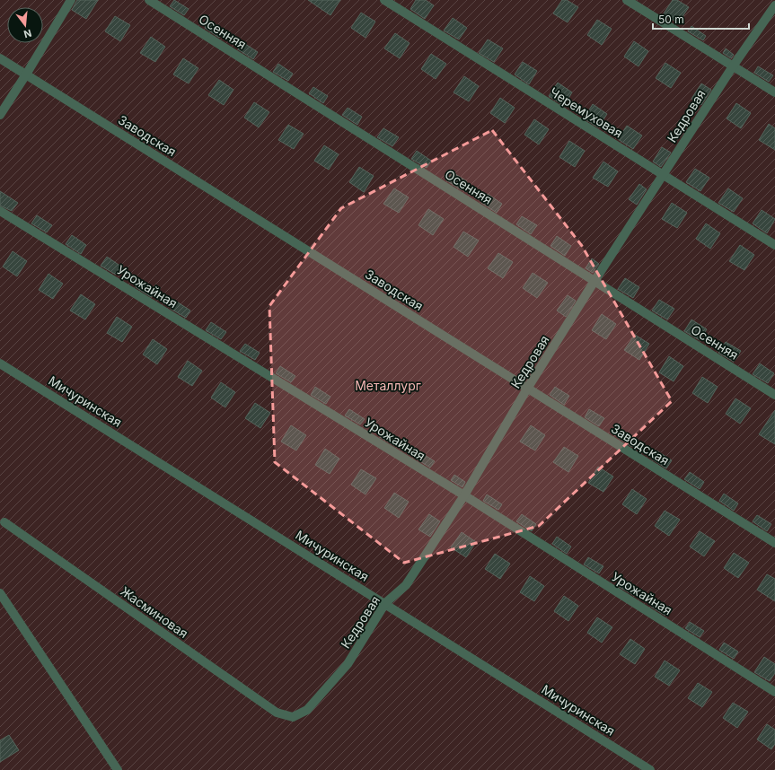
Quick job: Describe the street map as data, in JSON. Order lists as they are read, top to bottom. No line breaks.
{"streets":{"street":["Осенняя","Черемуховая","Кедровая","Заводская","Урожайная","Мичуринская","Жасминовая"]},"crossings":[["Осенняя","Кедровая"],["Черемуховая","Кедровая"],["Кедровая","Заводская"],["Кедровая","Урожайная"],["Кедровая","Мичуринская"],["Кедровая","Жасминовая"]],"parks":["Металлург"],"scale_bar":"50 m","north":"bottom"}
